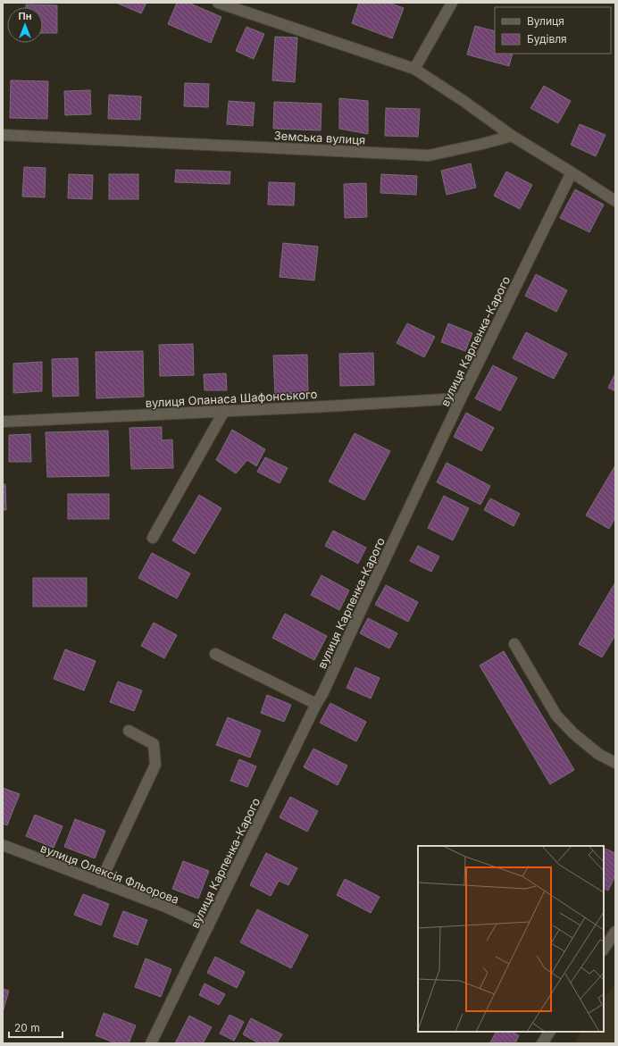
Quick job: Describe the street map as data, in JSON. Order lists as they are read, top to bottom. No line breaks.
{"streets":{"street":["Земська вулиця","вулиця Карпенка-Карого","вулиця Опанаса Шафонського","вулиця Олексія Фльорова"]},"crossings":[["вулиця Карпенка-Карого","вулиця Опанаса Шафонського"],["вулиця Карпенка-Карого","вулиця Олексія Фльорова"]],"legend":["Вулиця","Будівля"],"scale_bar":"20 m","north":"top"}
